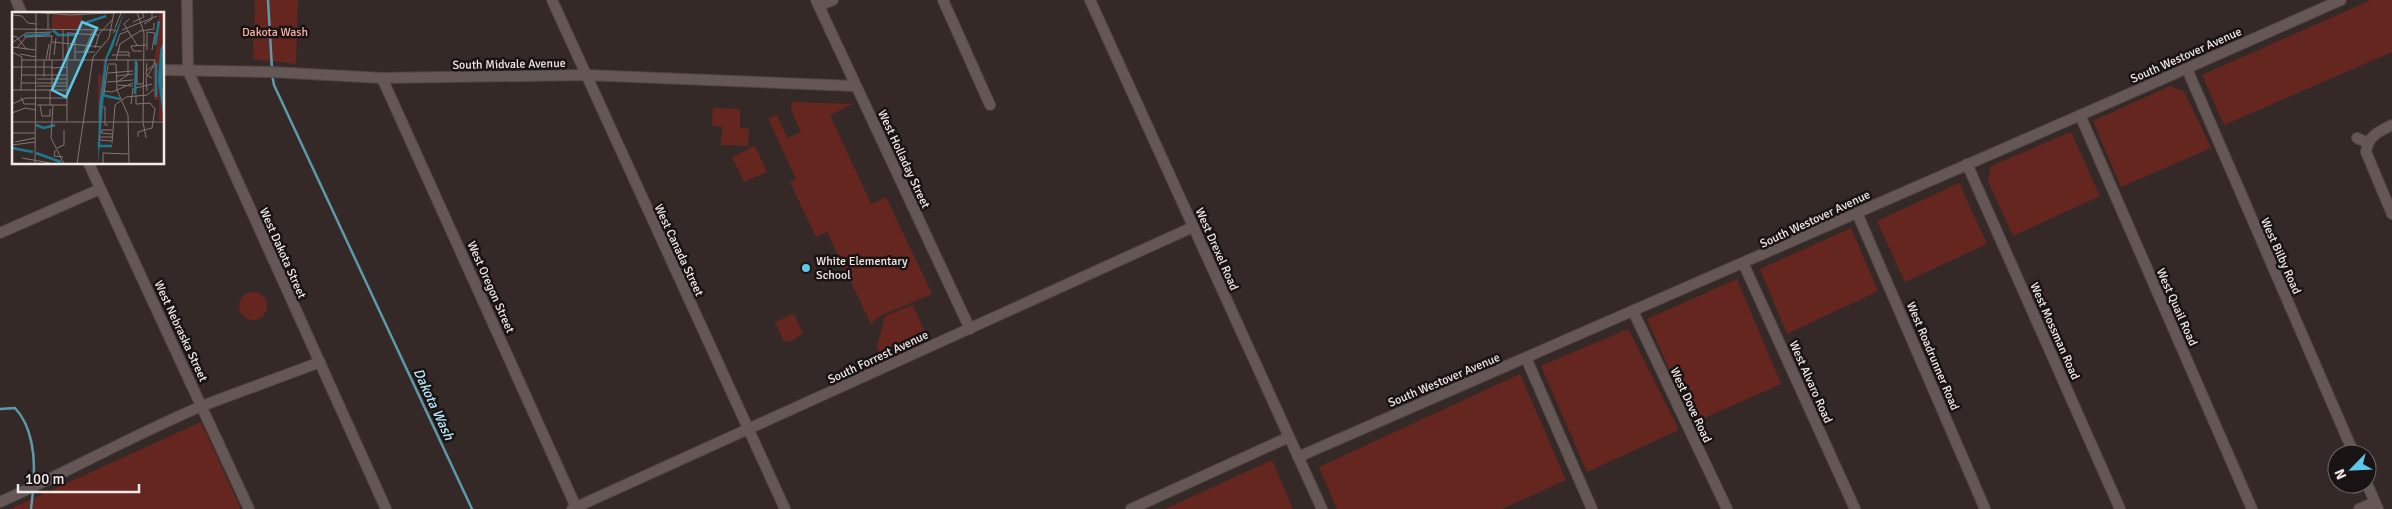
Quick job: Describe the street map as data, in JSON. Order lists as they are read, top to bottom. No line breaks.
{"streets":{"street":["South Westover Avenue","South Midvale Avenue","West Holladay Street","West Drexel Road","West Canada Street","West Dakota Street","West Bilby Road","West Oregon Street","West Quail Road","West Nebraska Street","West Mossman Road","West Roadrunner Road","South Forrest Avenue","West Alvaro Road","West Dove Road"]},"crossings":[["South Westover Avenue","West Drexel Road"],["South Westover Avenue","West Bilby Road"],["South Westover Avenue","West Quail Road"],["South Westover Avenue","West Mossman Road"],["South Westover Avenue","West Roadrunner Road"],["South Westover Avenue","West Alvaro Road"],["South Westover Avenue","West Dove Road"],["South Midvale Avenue","West Holladay Street"],["South Midvale Avenue","West Canada Street"],["South Midvale Avenue","West Dakota Street"],["South Midvale Avenue","West Oregon Street"],["West Holladay Street","South Forrest Avenue"],["West Drexel Road","South Forrest Avenue"],["West Canada Street","South Forrest Avenue"],["West Oregon Street","South Forrest Avenue"]],"water":["Dakota Wash"],"parks":["Dakota Wash"],"places":["White Elementary School"],"scale_bar":"100 m","north":"bottom left"}
